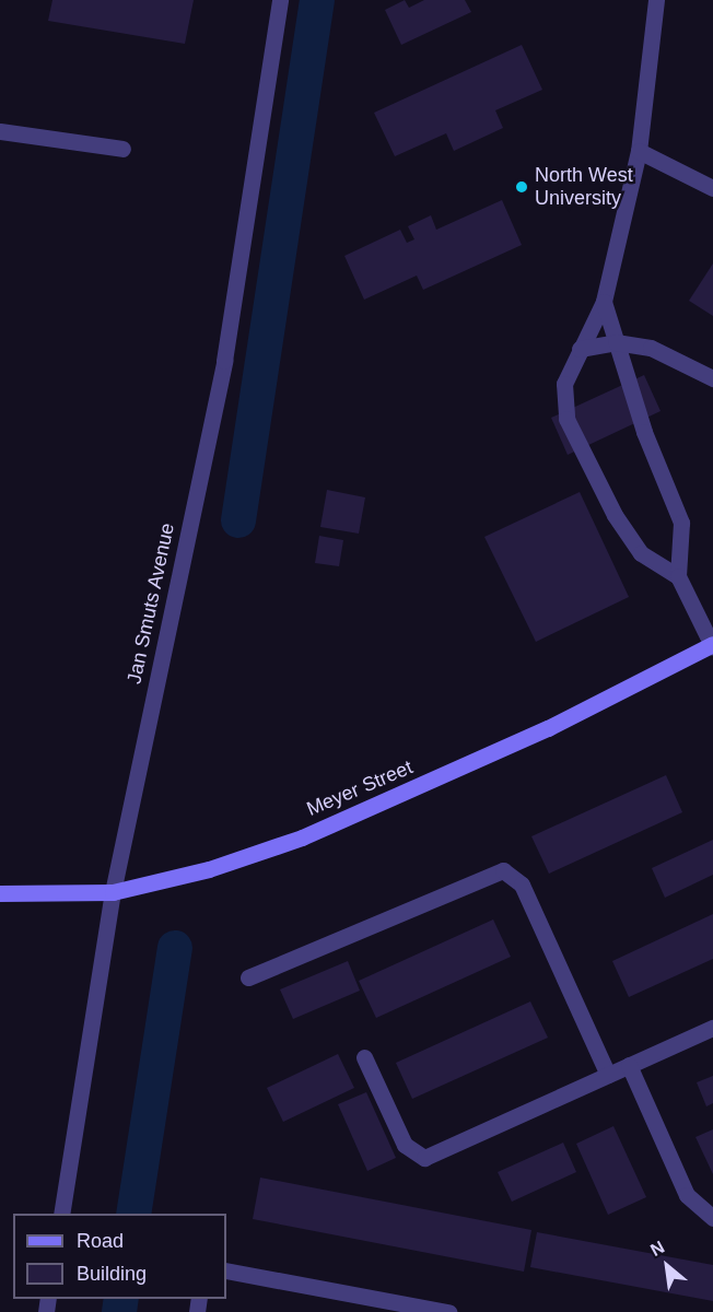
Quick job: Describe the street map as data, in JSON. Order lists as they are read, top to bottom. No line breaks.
{"streets":{"street":["Jan Smuts Avenue","Meyer Street"]},"crossings":[["Jan Smuts Avenue","Meyer Street"]],"places":["North West University"],"legend":["Road","Building"],"north":"top left"}
